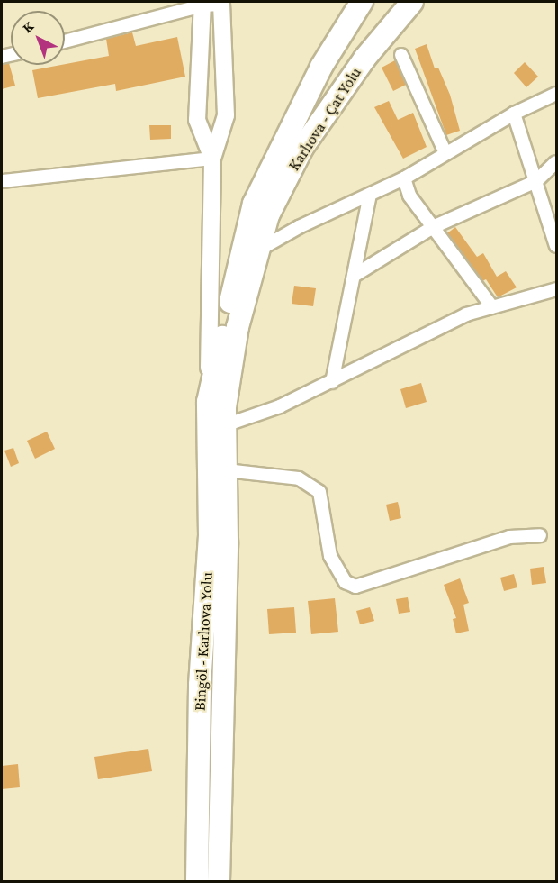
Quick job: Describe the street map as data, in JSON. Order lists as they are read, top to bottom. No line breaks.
{"streets":{"highway":["Karlıova - Çat Yolu","Bingöl - Karlıova Yolu"]},"crossings":[["Karlıova - Çat Yolu","Bingöl - Karlıova Yolu"]],"north":"top left"}
